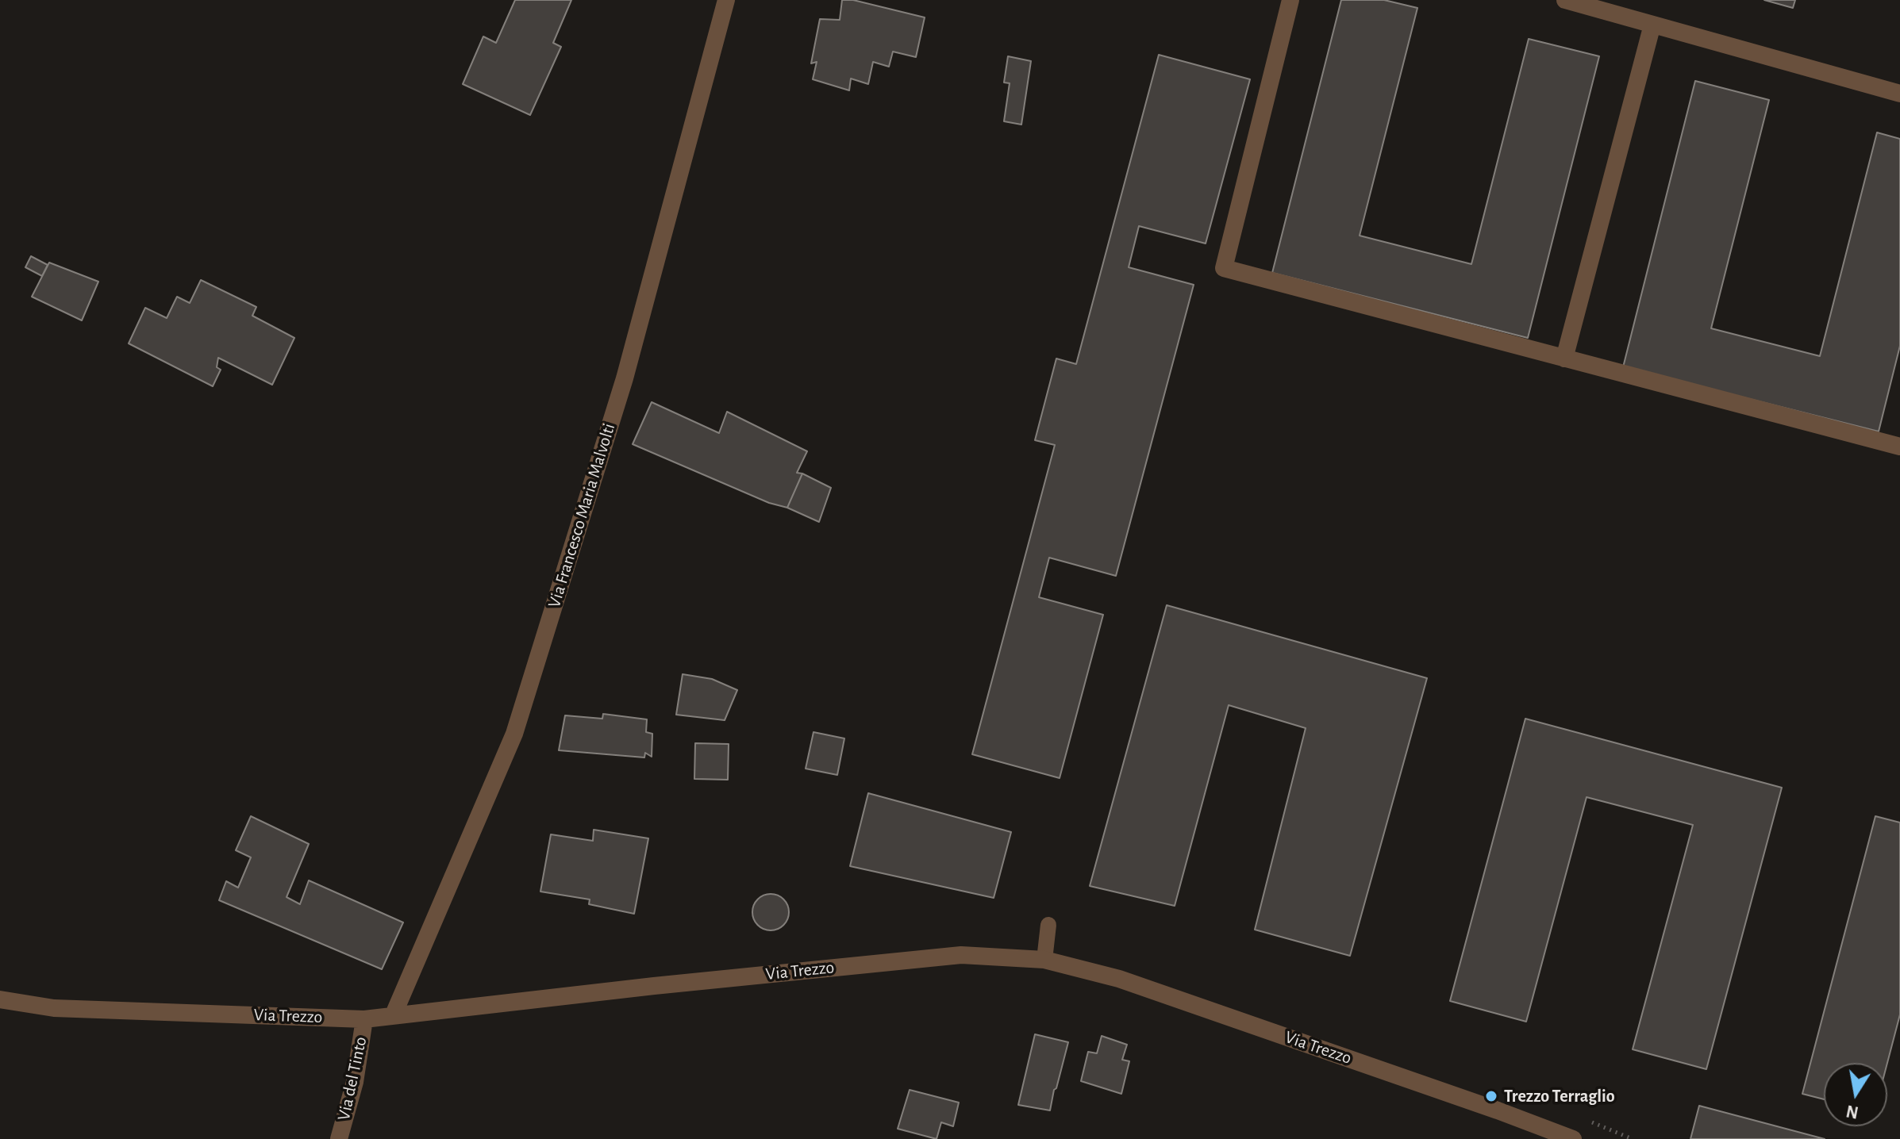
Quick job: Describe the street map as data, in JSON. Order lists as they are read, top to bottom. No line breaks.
{"streets":{"street":["Via Francesco Maria Malvolti","Via Trezzo","Via del Tinto"]},"crossings":[["Via Francesco Maria Malvolti","Via Trezzo"],["Via Trezzo","Via del Tinto"]],"places":["Trezzo Terraglio"],"north":"bottom"}
